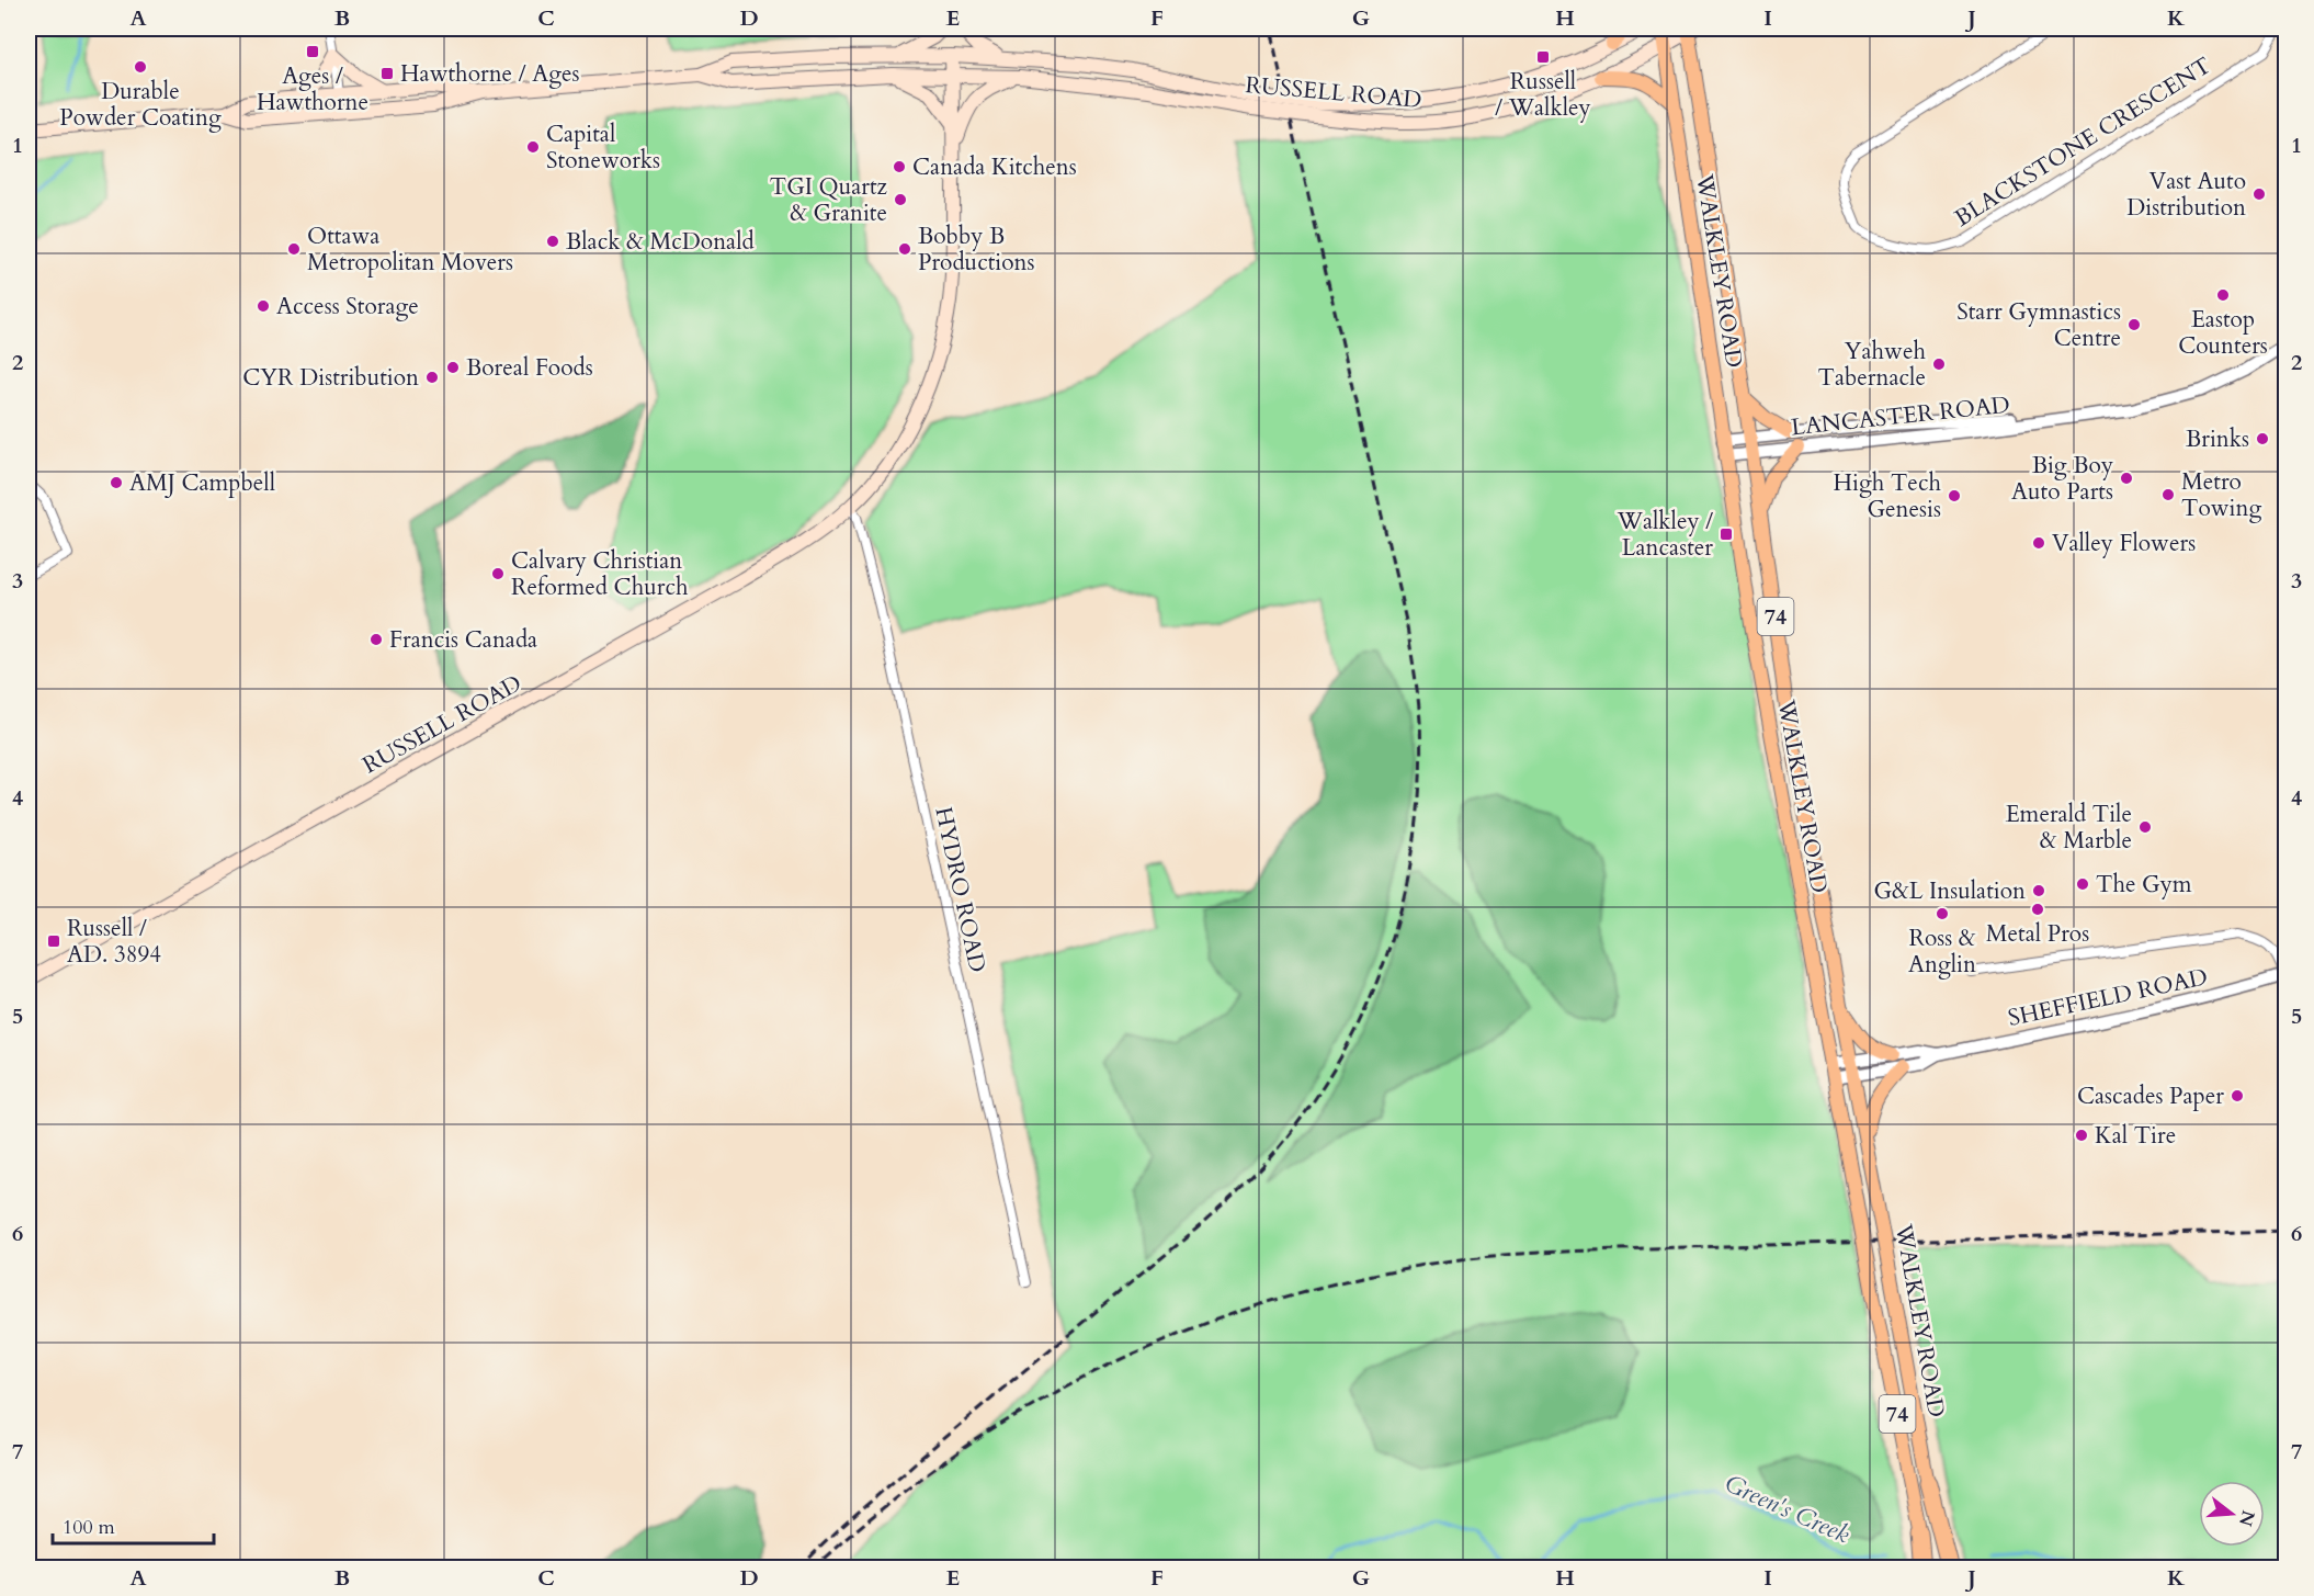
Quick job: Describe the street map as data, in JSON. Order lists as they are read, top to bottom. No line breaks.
{"streets":{"main road":["RUSSELL ROAD","WALKLEY ROAD","74"],"street":["BLACKSTONE CRESCENT","LANCASTER ROAD","HYDRO ROAD","SHEFFIELD ROAD"]},"crossings":[["RUSSELL ROAD","WALKLEY ROAD"],["RUSSELL ROAD","HYDRO ROAD"],["WALKLEY ROAD","LANCASTER ROAD"],["WALKLEY ROAD","SHEFFIELD ROAD"]],"water":["Green's Creek"],"places":{"transit":["Ages / Hawthorne","Russell / Walkley","Hawthorne / Ages","Walkley / Lancaster","Russell / AD. 3894"],"other":["Durable Powder Coating","Capital Stoneworks","Canada Kitchens","Vast Auto Distribution","TGI Quartz & Granite","Black & McDonald","Ottawa Metropolitan Movers","Bobby B Productions","Eastop Counters","Access Storage","Starr Gymnastics Centre","Yahweh Tabernacle","Boreal Foods","CYR Distribution","Brinks","Big Boy Auto Parts","AMJ Campbell","Metro Towing","High Tech Genesis","Valley Flowers","Calvary Christian Reformed Church","Francis Canada","Emerald Tile & Marble","The Gym","G&L Insulation","Metal Pros","Ross & Anglin","Cascades Paper","Kal Tire"]},"scale_bar":"100 m","north":"right","grid":{"columns":["A","B","C","D","E","F","G","H","I","J","K"],"rows":["1","2","3","4","5","6","7"]}}
